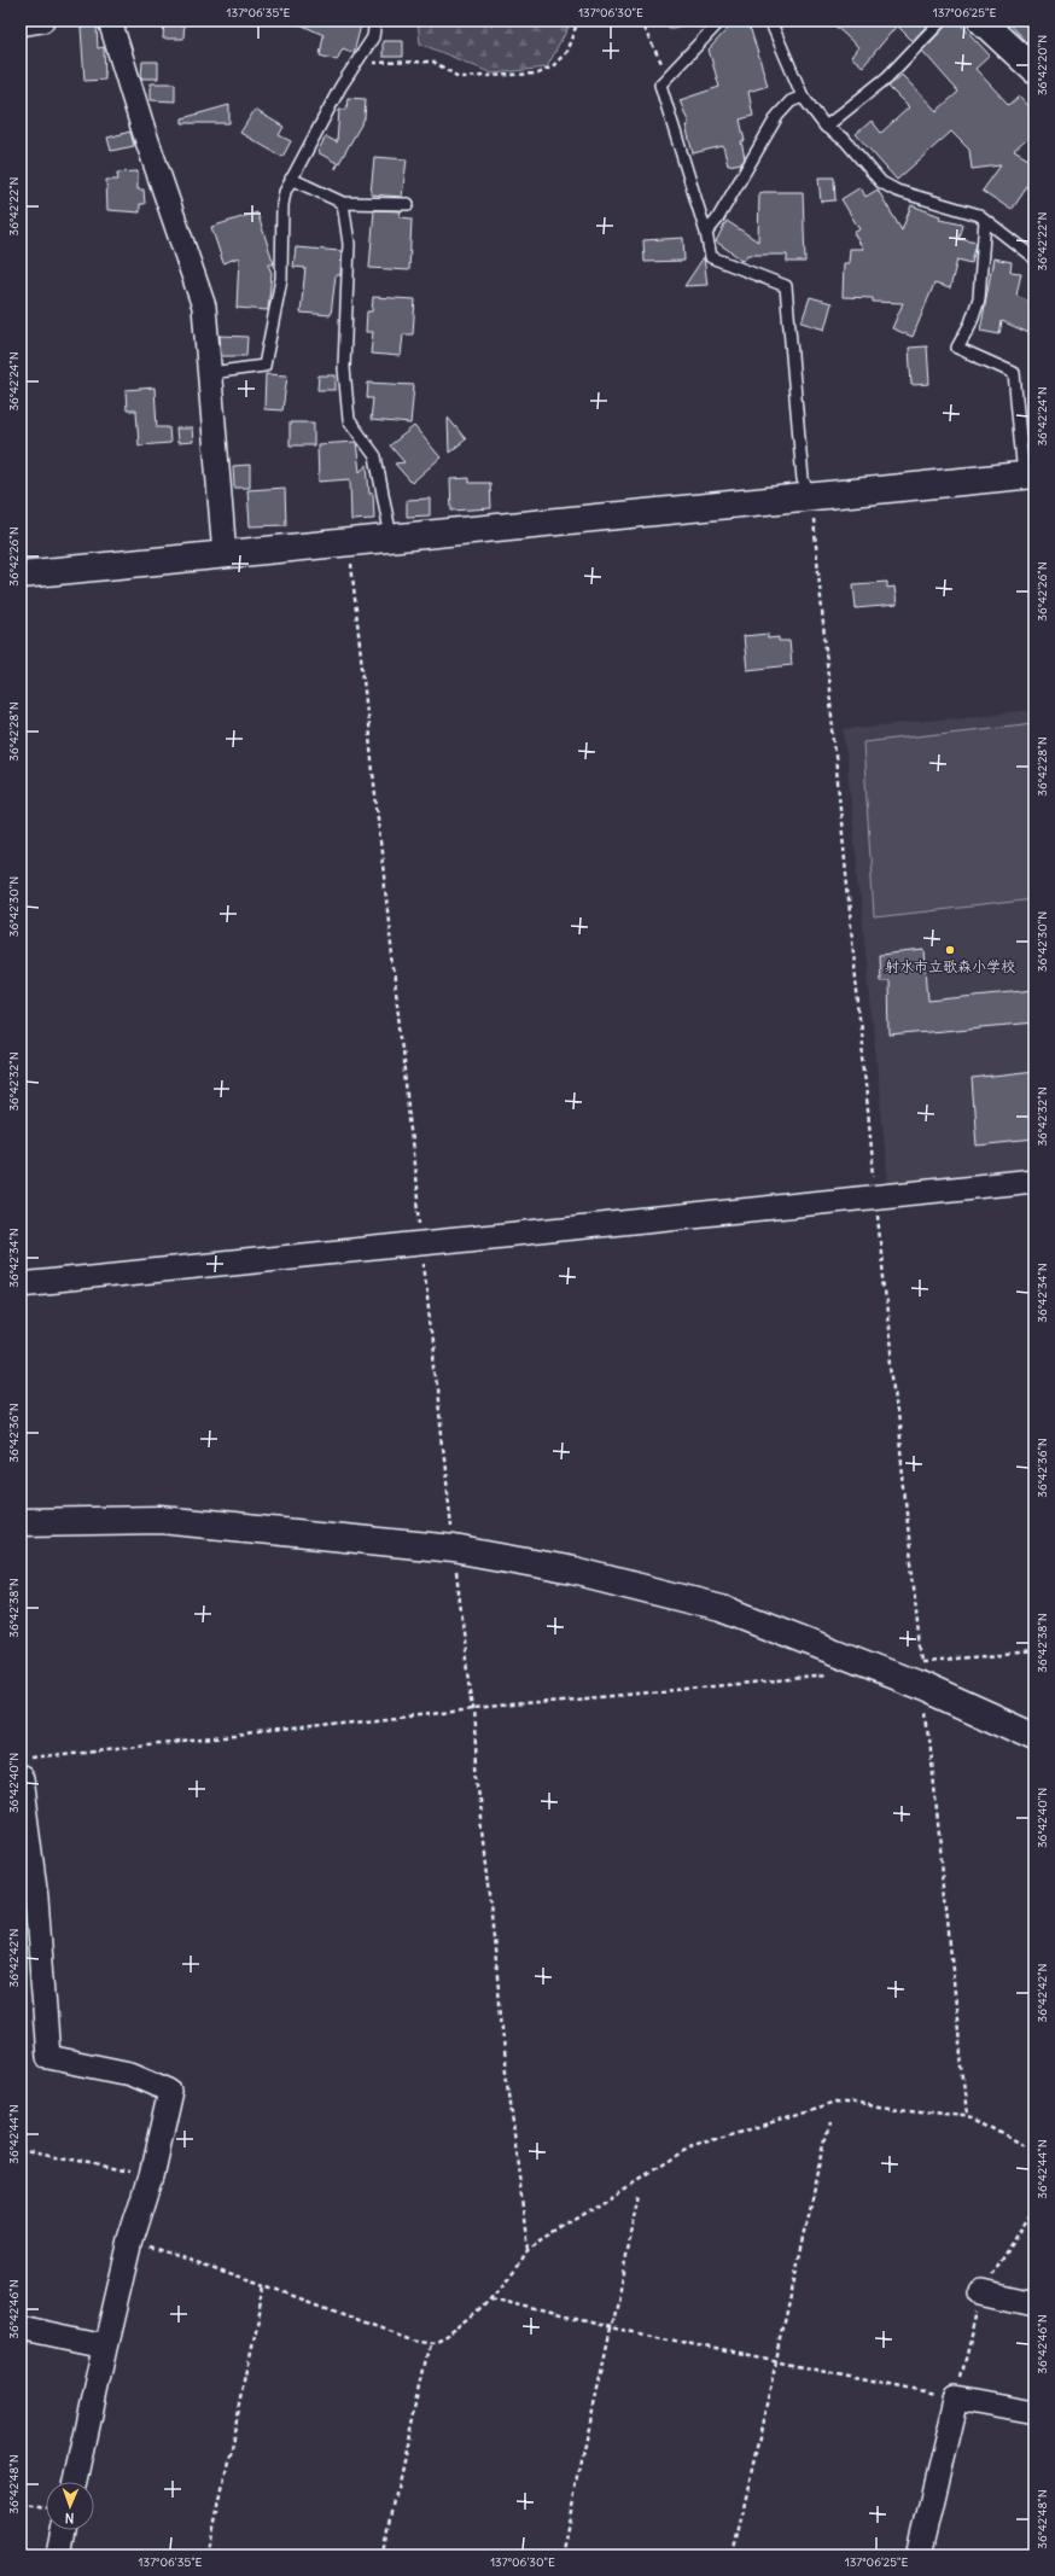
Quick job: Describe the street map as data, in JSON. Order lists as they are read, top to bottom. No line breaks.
{"places":["射水市立歌森小学校"],"north":"bottom","coordinates":["137°06'35\"E","137°06'30\"E","137°06'25\"E","36°42'20\"N","36°42'22\"N","36°42'24\"N","36°42'26\"N","36°42'28\"N","36°42'30\"N","36°42'32\"N","36°42'34\"N","36°42'36\"N","36°42'38\"N","36°42'40\"N","36°42'42\"N","36°42'44\"N","36°42'46\"N","36°42'48\"N"]}
